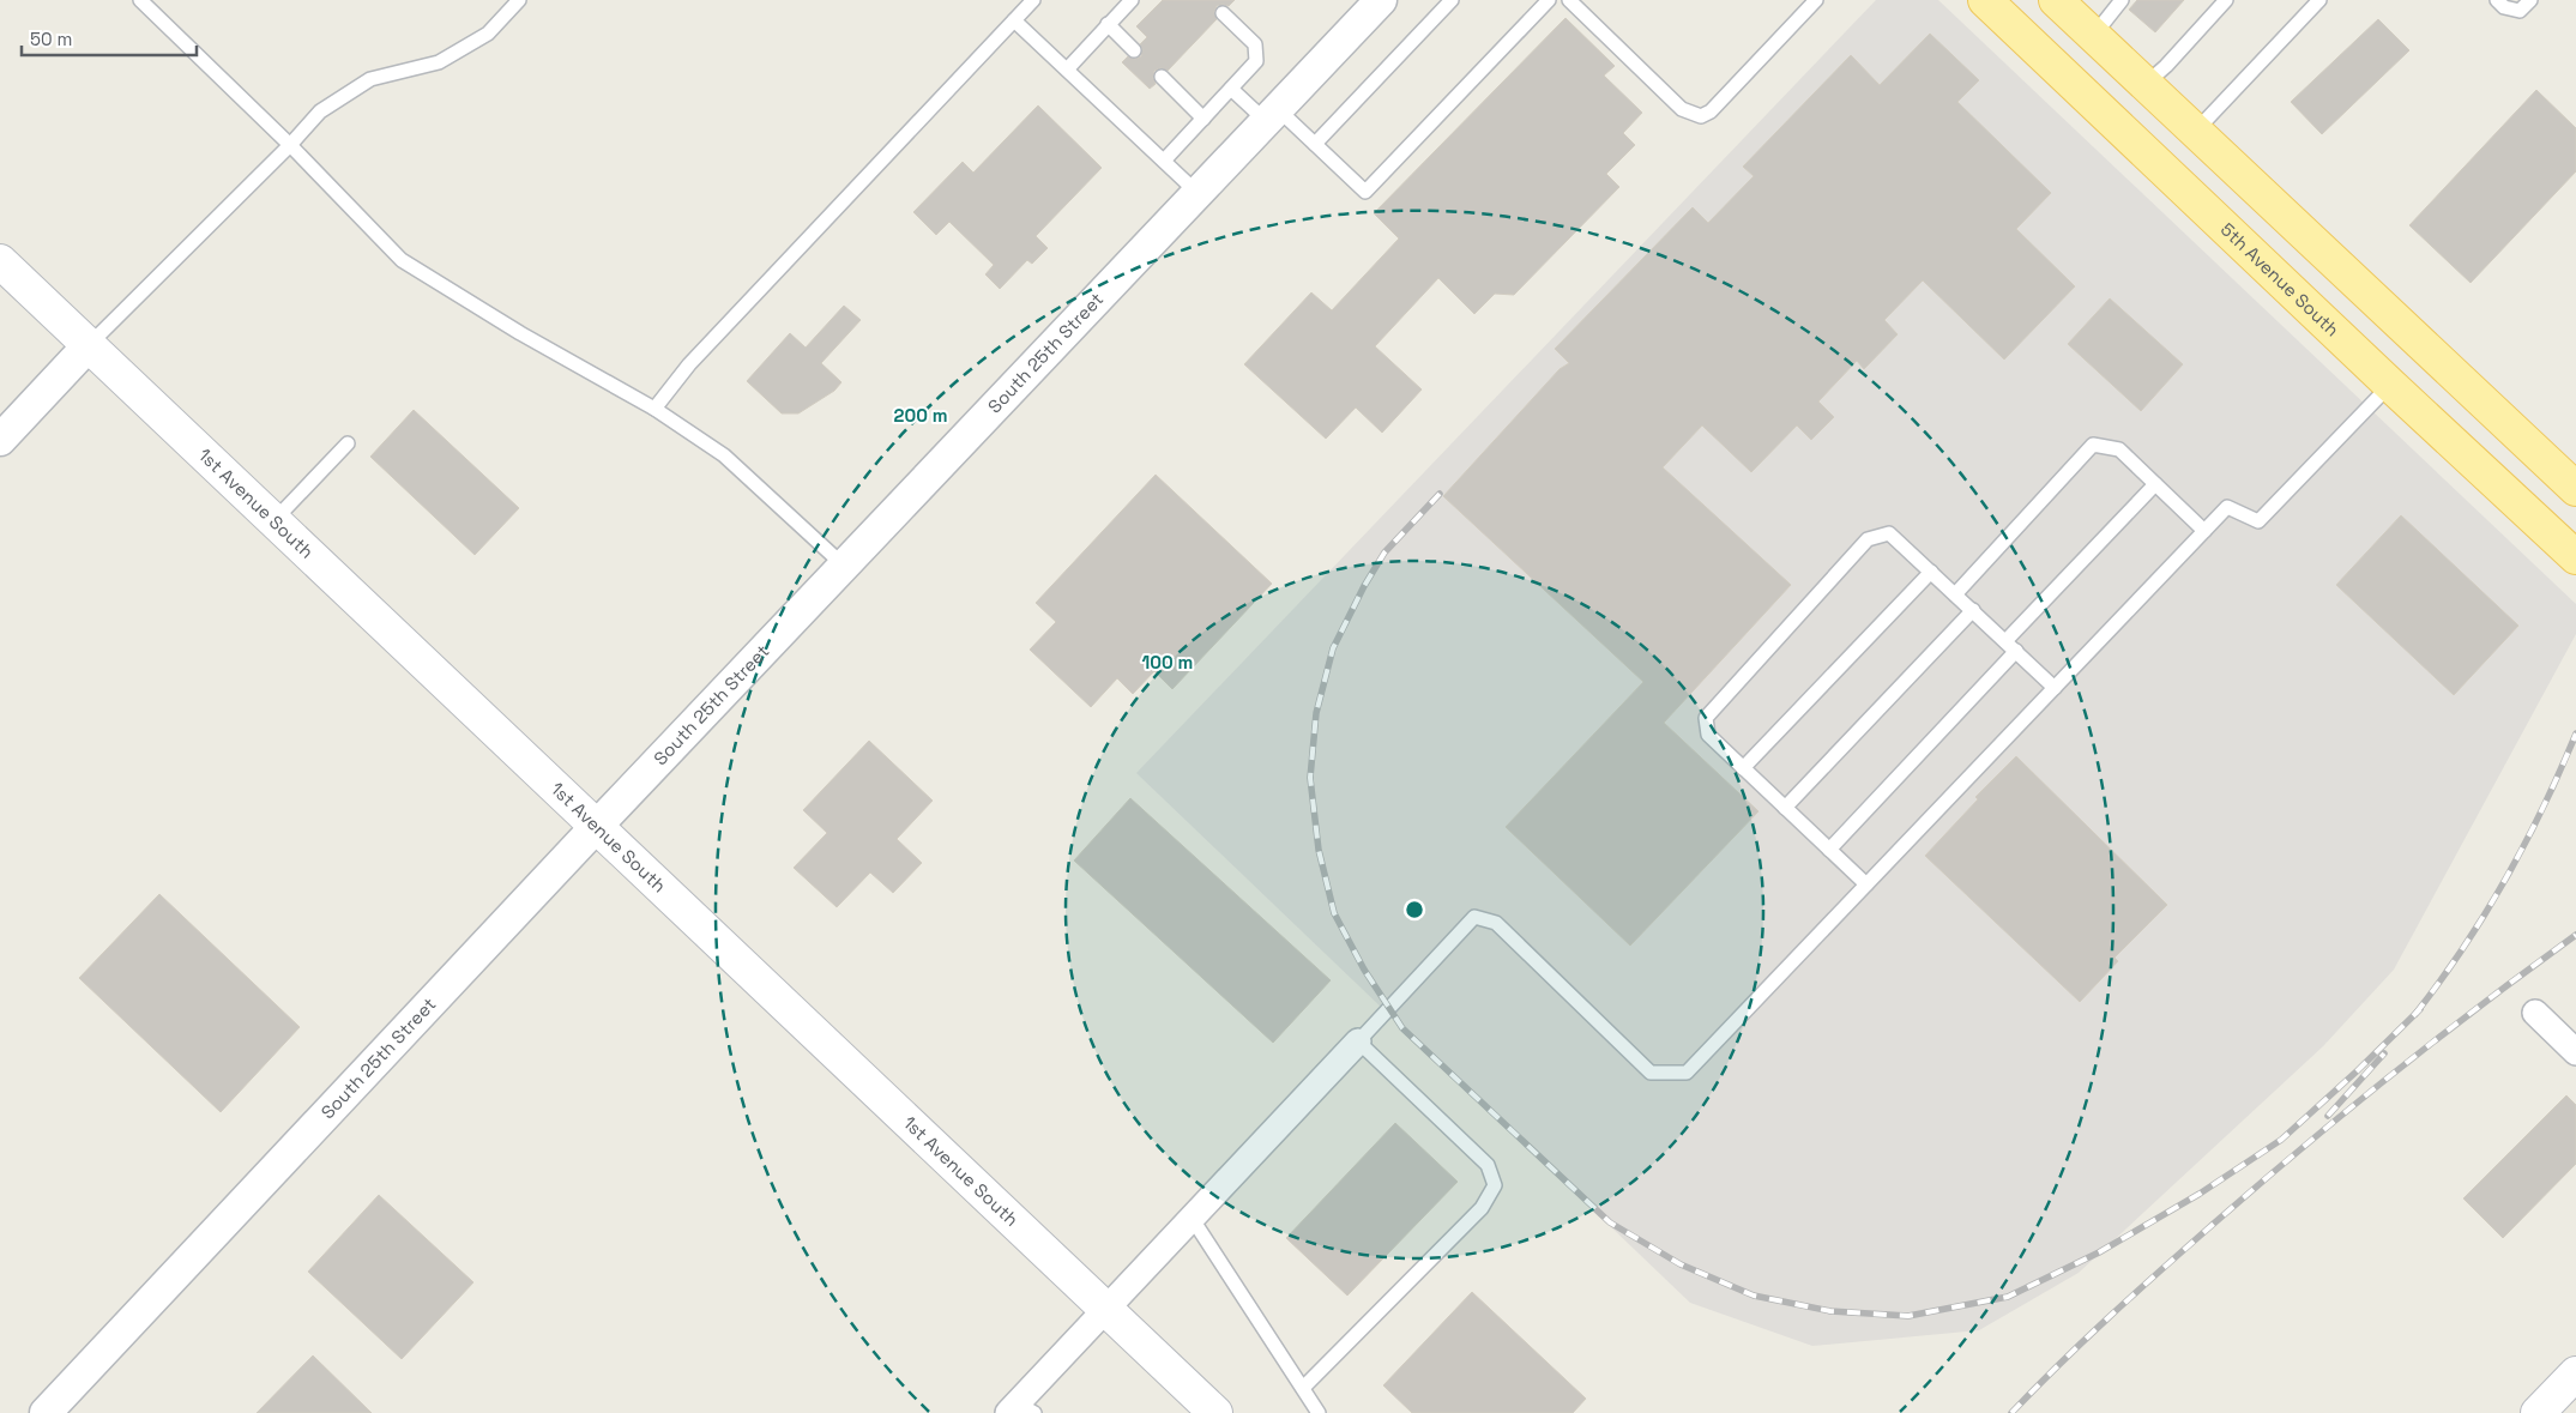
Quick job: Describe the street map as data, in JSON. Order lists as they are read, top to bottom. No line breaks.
{"streets":{"main road":["5th Avenue South","1st Avenue South"],"street":["South 25th Street"]},"crossings":[["South 25th Street","1st Avenue South"]],"scale_bar":"50 m","rings":["200 m","100 m"]}
